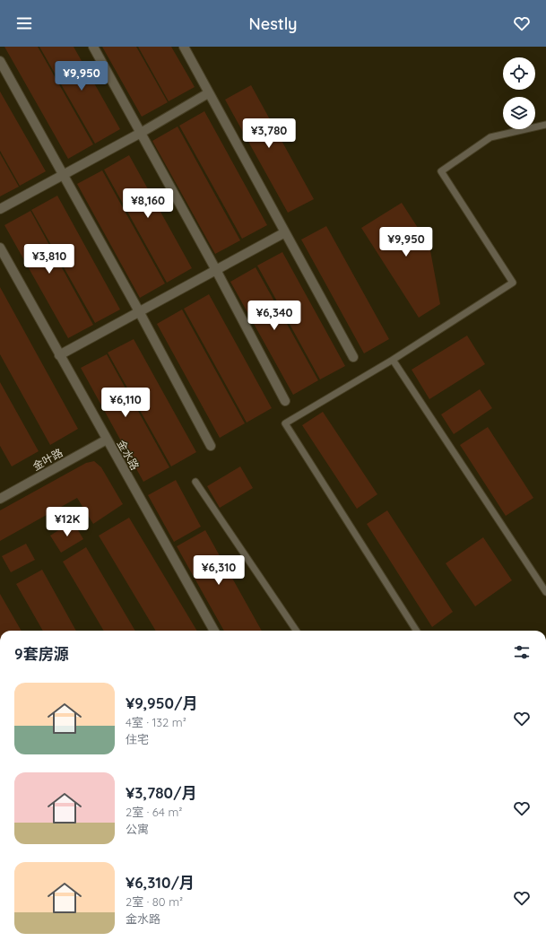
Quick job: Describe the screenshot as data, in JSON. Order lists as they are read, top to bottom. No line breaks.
{"streets":{"street":["金水路","金叶路"]},"crossings":[["金水路","金叶路"]],"page":{"header":"Nestly","price":["¥9,950","¥3,780","¥8,160","¥9,950","¥3,810","¥6,340","¥6,110","¥12K","¥6,310"],"heading":"9套房源","list":[{"name":"¥9,950/月","note":"4室 · 132 m² · 住宅"},{"name":"¥3,780/月","note":"2室 · 64 m² · 公寓"},{"name":"¥6,310/月","note":"2室 · 80 m² · 金水路"}]}}
